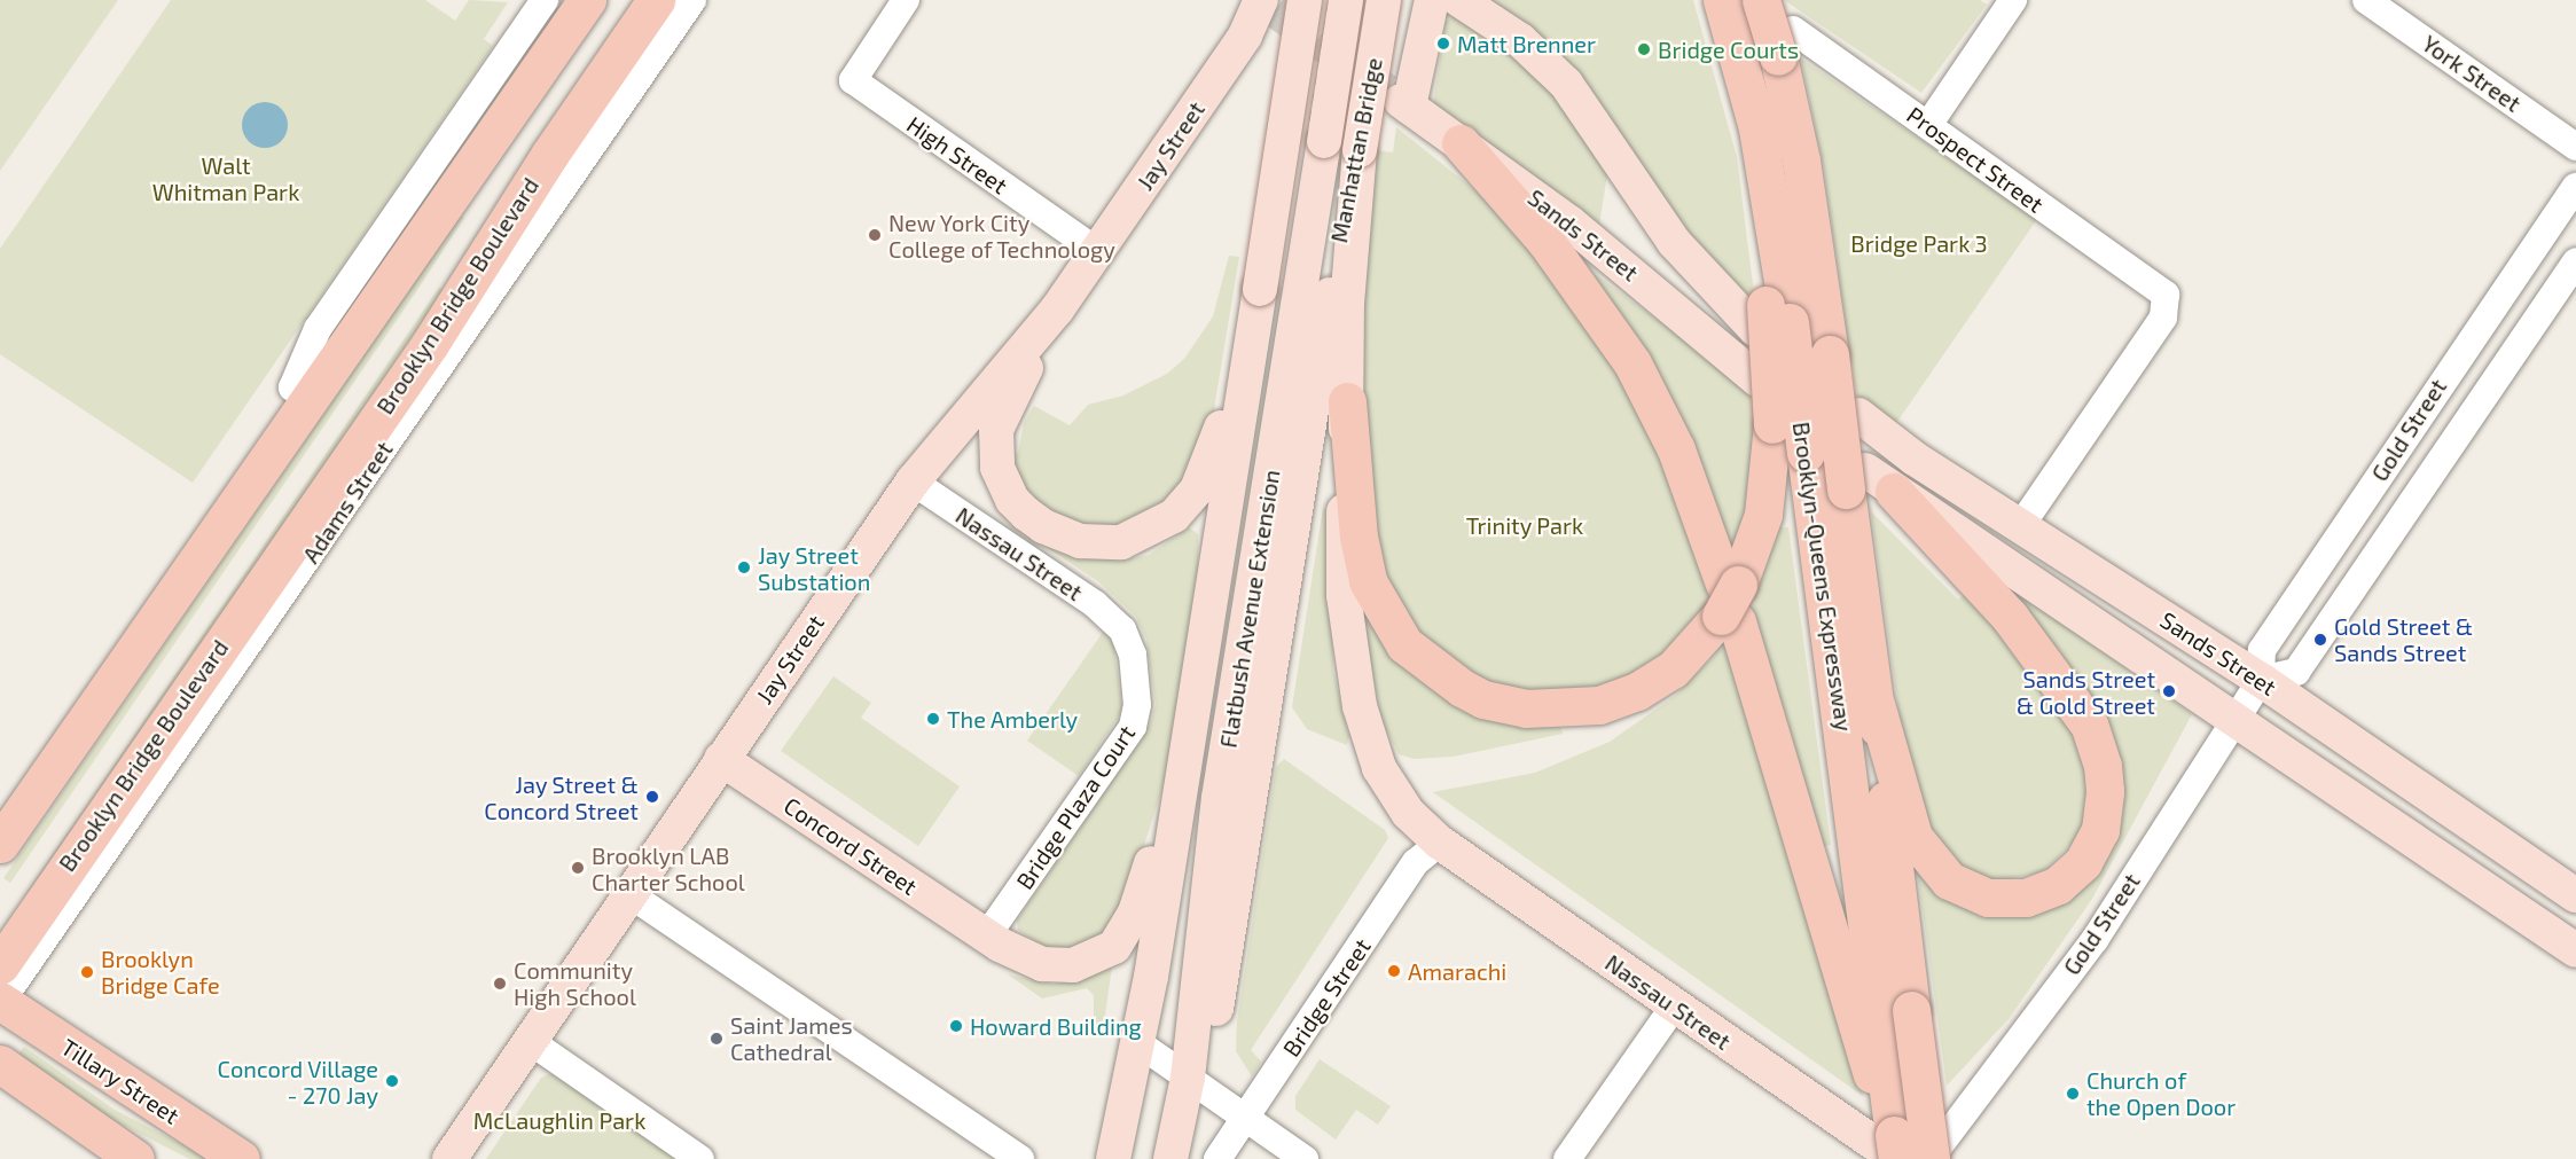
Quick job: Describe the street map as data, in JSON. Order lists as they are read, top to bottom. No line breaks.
{"streets":{"highway":["Brooklyn Bridge Boulevard","Brooklyn-Queens Expressway","Tillary Street"],"main road":["Jay Street","Manhattan Bridge","Sands Street","Nassau Street","Flatbush Avenue Extension","Concord Street"],"street":["York Street","High Street","Prospect Street","Gold Street","Adams Street","Bridge Plaza Court","Bridge Street"]},"crossings":[["Jay Street","High Street"],["Jay Street","Nassau Street"],["Jay Street","Concord Street"],["Manhattan Bridge","Nassau Street"],["Manhattan Bridge","Flatbush Avenue Extension"],["Prospect Street","Sands Street"],["Prospect Street","Brooklyn-Queens Expressway"],["Sands Street","Gold Street"],["Sands Street","Brooklyn-Queens Expressway"],["Gold Street","Brooklyn-Queens Expressway"],["Adams Street","Tillary Street"],["Nassau Street","Flatbush Avenue Extension"],["Nassau Street","Bridge Plaza Court"],["Nassau Street","Bridge Street"],["Flatbush Avenue Extension","Concord Street"],["Bridge Plaza Court","Concord Street"]],"parks":["Walt Whitman Park","Bridge Park 3","Trinity Park","McLaughlin Park"],"places":["Matt Brenner","Bridge Courts","New York City College of Technology","Jay Street Substation","Gold Street & Sands Street","Sands Street & Gold Street","The Amberly","Jay Street & Concord Street","Brooklyn LAB Charter School","Amarachi","Brooklyn Bridge Cafe","Community High School","Howard Building","Saint James Cathedral","Concord Village - 270 Jay","Church of the Open Door"]}
